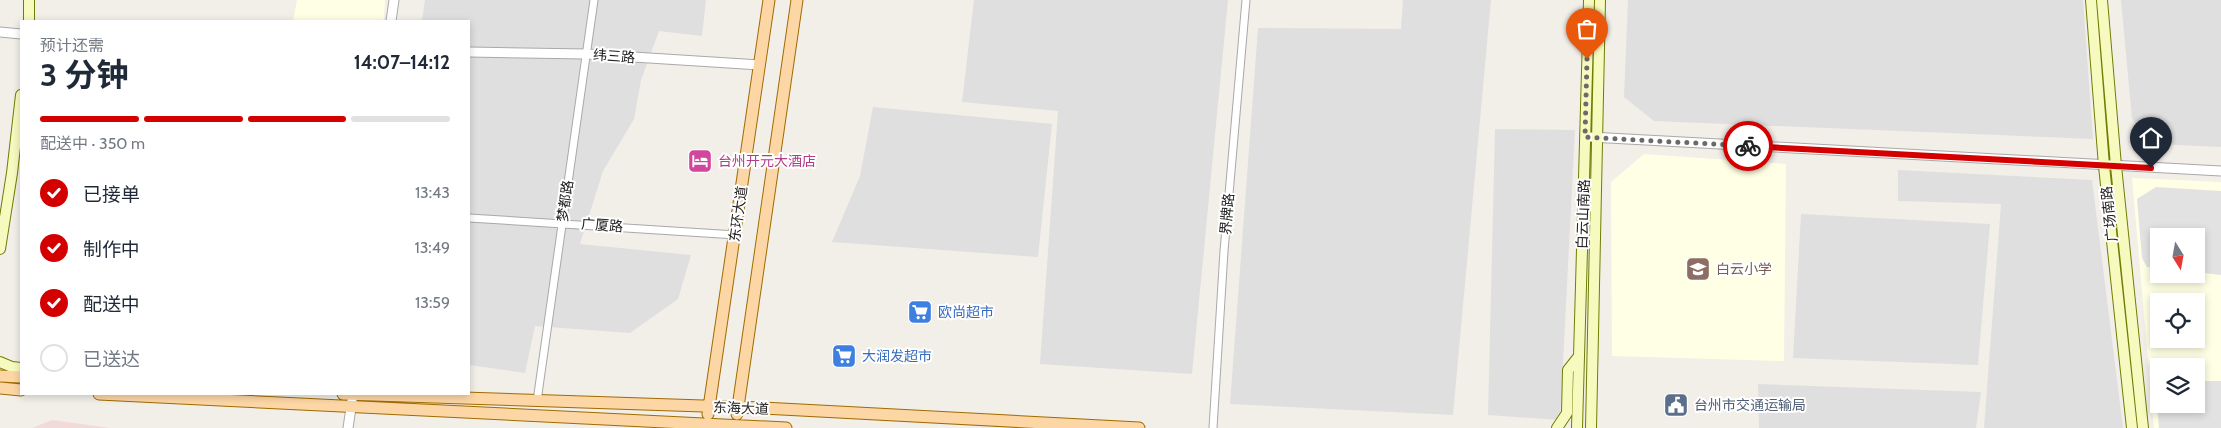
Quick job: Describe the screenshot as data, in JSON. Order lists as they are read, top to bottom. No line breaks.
{"streets":{"main road":["东环大道","白云山南路","广场南路","东海大道"],"street":["纬三路","梦都路","界牌路","广厦路"]},"crossings":[["纬三路","梦都路"],["纬三路","东环大道"],["梦都路","广厦路"],["梦都路","东海大道"],["东环大道","广厦路"],["东环大道","东海大道"]],"places":{"hotel":["台州开元大酒店"],"school or university":["白云小学"],"supermarket":["欧尚超市","大润发超市"],"public building":["台州市交通运输局"]},"north":"bottom","page":{"heading":["3 分钟","预计还需","14:07–14:12"],"bar":"配送中 · 350 m","list":[["已接单","13:43"],["制作中","13:49"],["配送中","13:59"],"已送达"]}}
